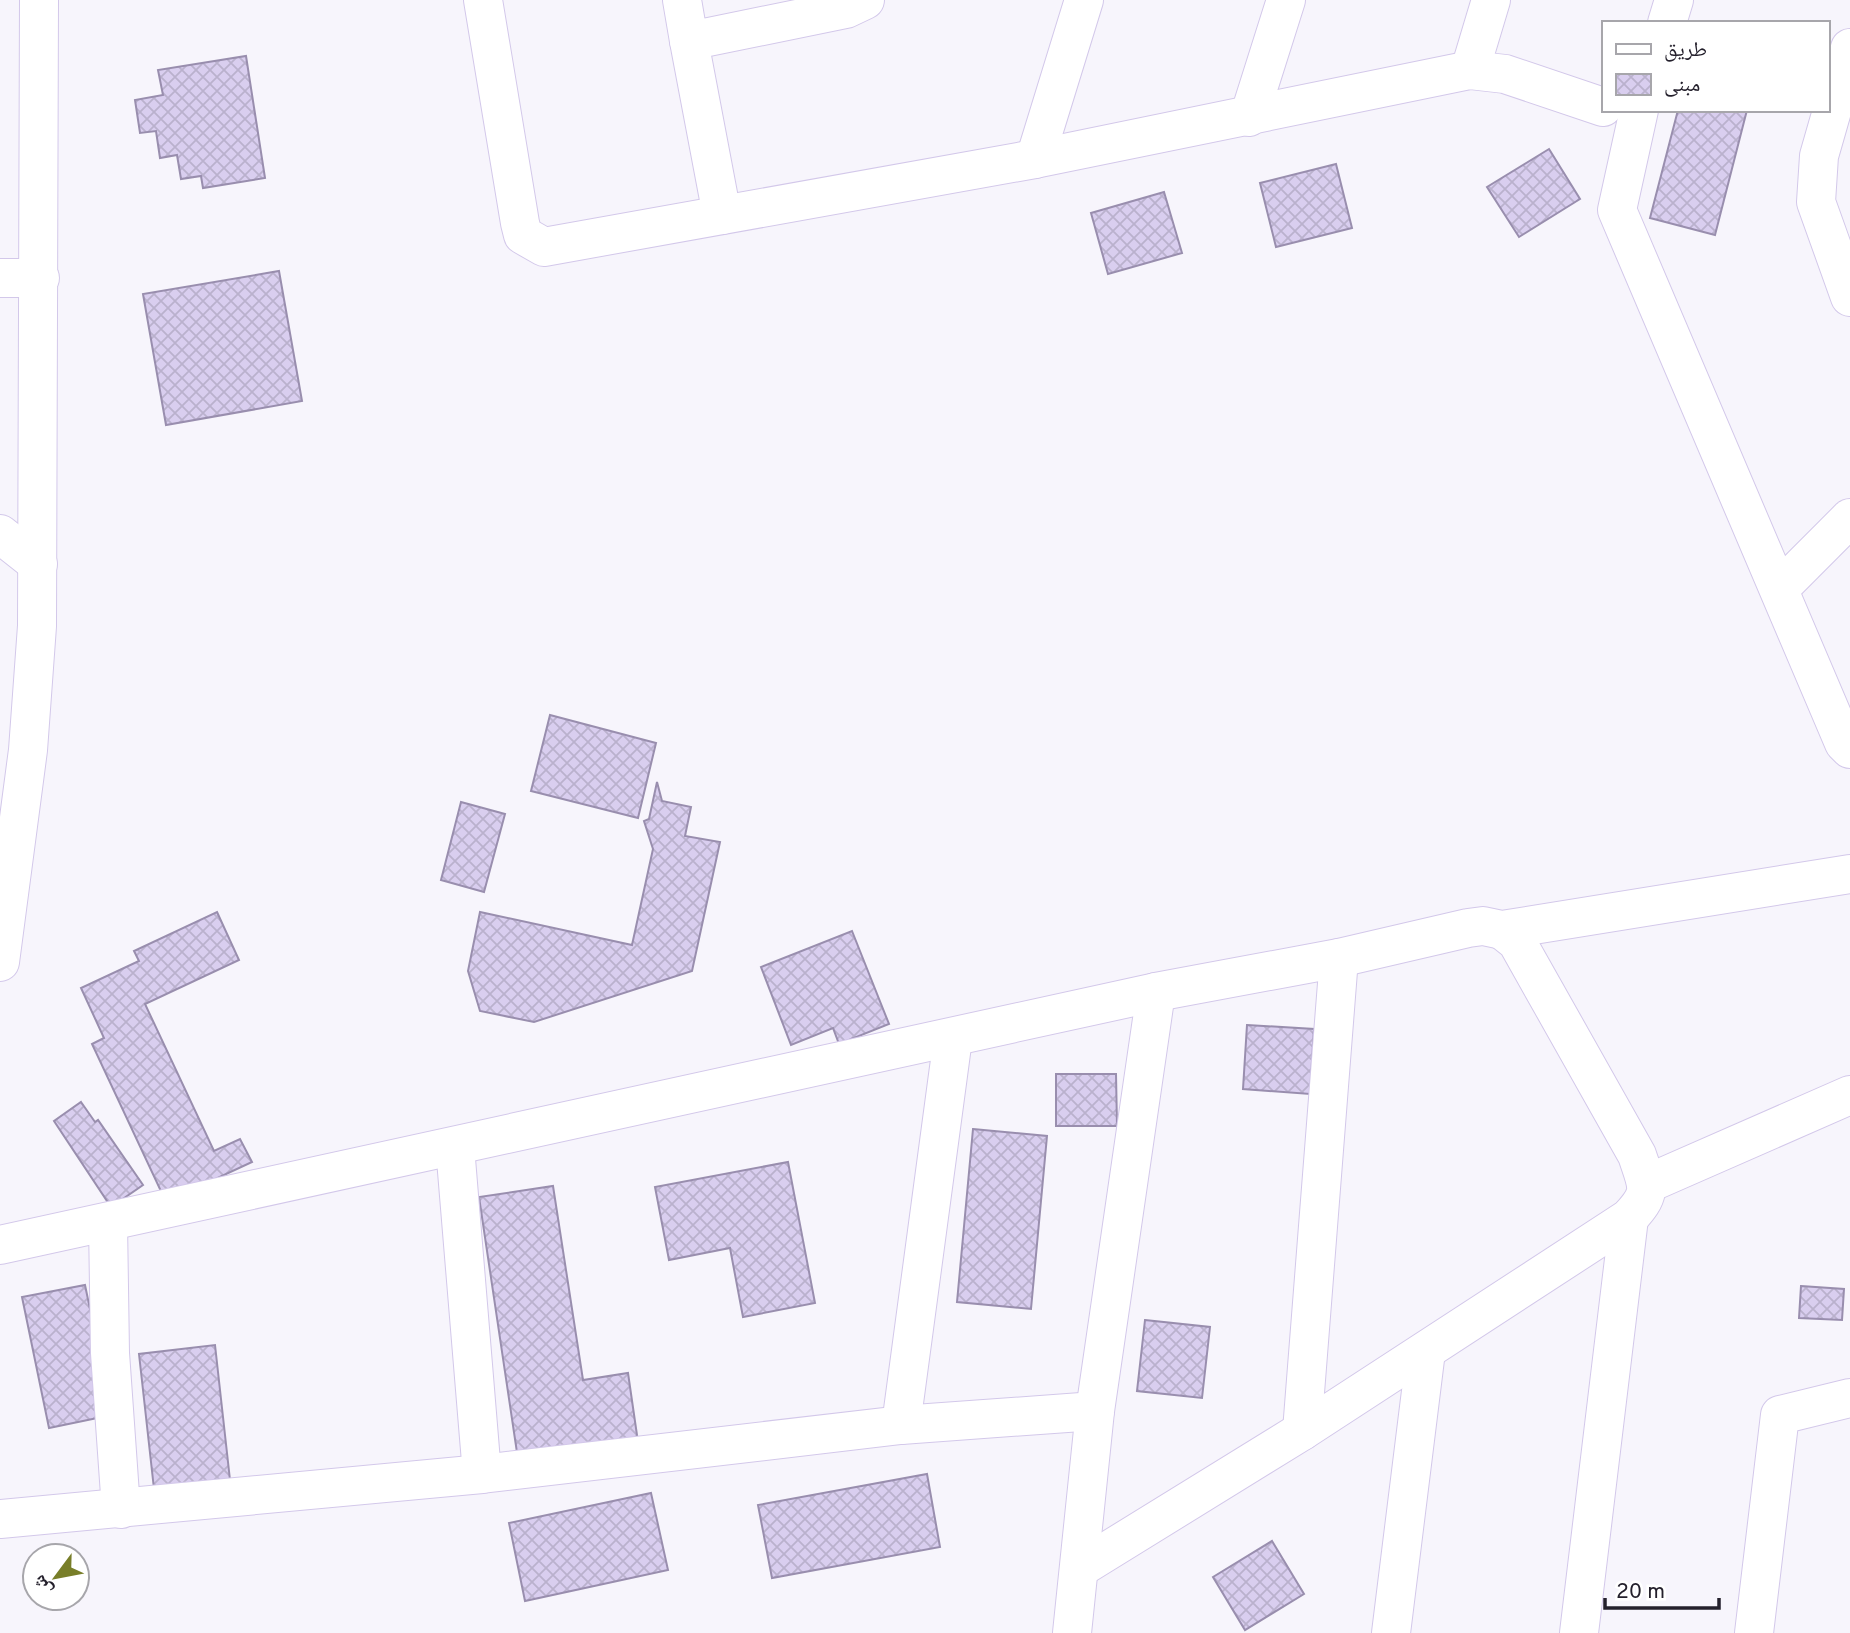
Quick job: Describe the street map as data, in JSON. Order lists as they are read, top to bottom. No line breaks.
{"legend":["طريق","مبنى"],"scale_bar":"20 m","north":"bottom left"}
